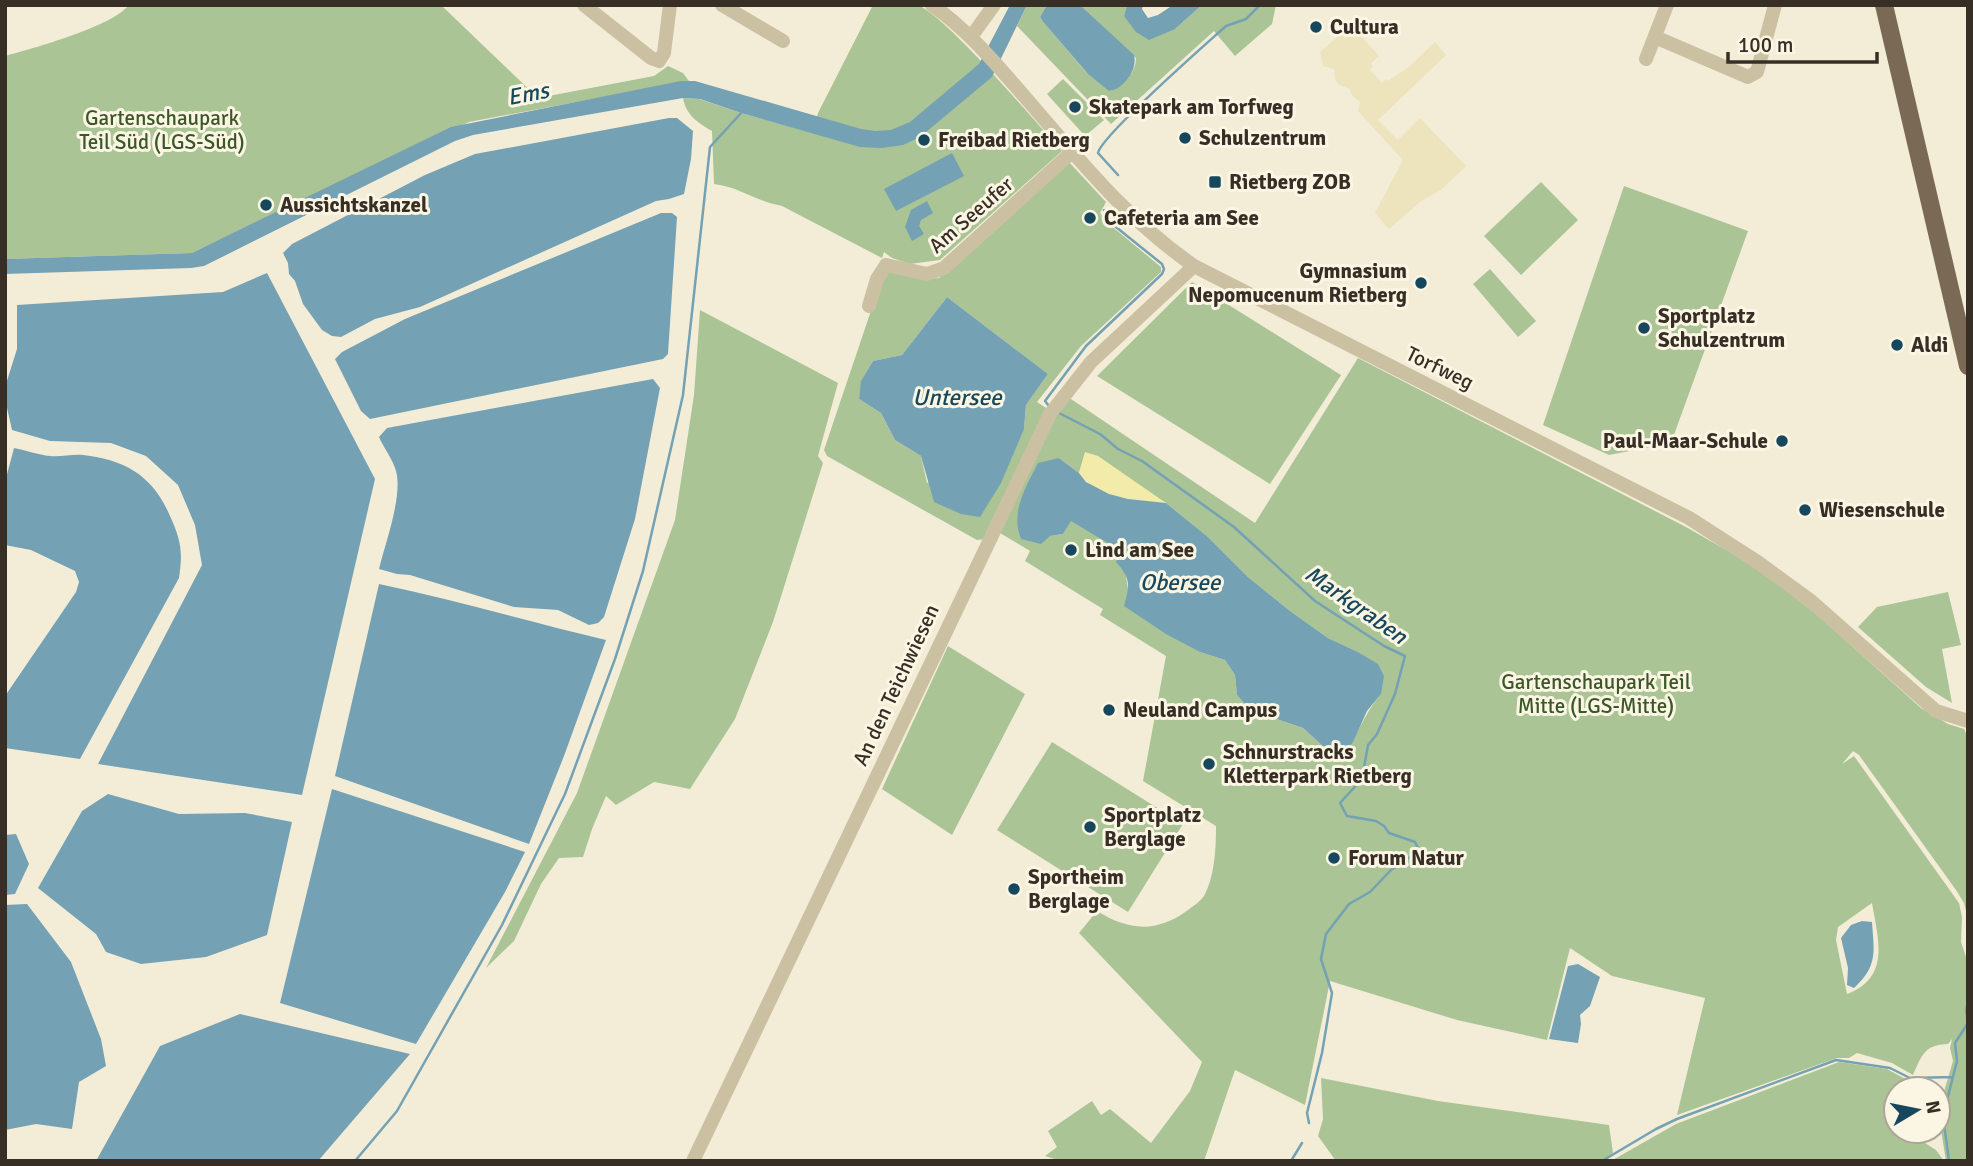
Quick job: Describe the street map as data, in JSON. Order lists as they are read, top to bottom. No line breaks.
{"streets":{"street":["Am Seeufer","Torfweg","An den Teichwiesen"]},"crossings":[["Am Seeufer","Torfweg"],["Torfweg","An den Teichwiesen"]],"water":["Ems","Untersee","Obersee","Markgraben"],"parks":["Gartenschaupark Teil Süd (LGS-Süd)","Gartenschaupark Teil Mitte (LGS-Mitte)"],"places":{"other":["Cultura","Skatepark am Torfweg","Schulzentrum","Freibad Rietberg","Aussichtskanzel","Cafeteria am See","Gymnasium Nepomucenum Rietberg","Sportplatz Schulzentrum","Aldi","Paul-Maar-Schule","Wiesenschule","Lind am See","Neuland Campus","Schnurstracks Kletterpark Rietberg","Sportplatz Berglage","Forum Natur","Sportheim Berglage"],"transit":["Rietberg ZOB"]},"scale_bar":"100 m","north":"right"}
